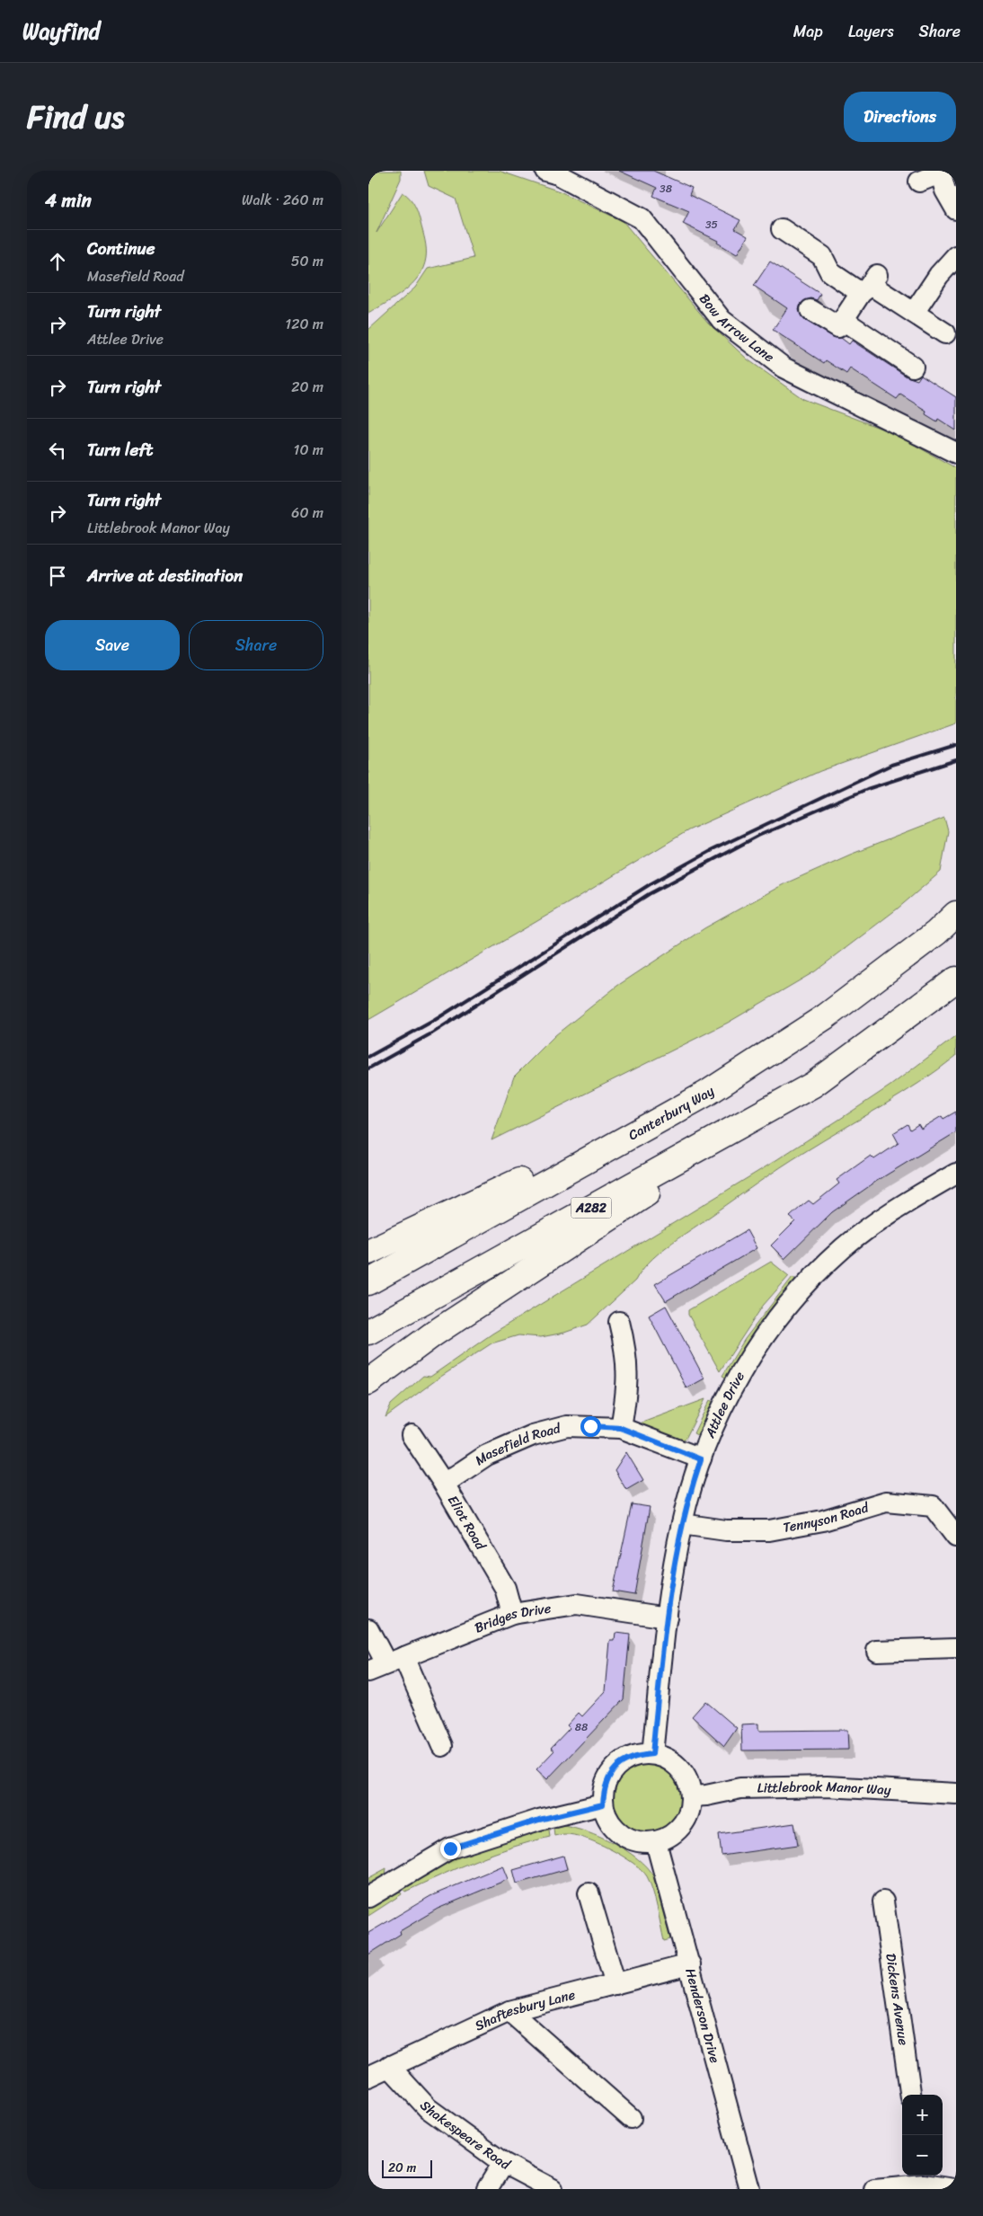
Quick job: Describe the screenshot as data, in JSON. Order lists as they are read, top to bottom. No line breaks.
{"streets":{"highway":["Canterbury Way","A282"],"street":["Bow Arrow Lane","Attlee Drive","Masefield Road","Tennyson Road","Eliot Road","Bridges Drive","Littlebrook Manor Way","Dickens Avenue","Shaftesbury Lane","Henderson Drive","Shakespeare Road"]},"crossings":[["Attlee Drive","Masefield Road"],["Attlee Drive","Tennyson Road"],["Attlee Drive","Bridges Drive"],["Attlee Drive","Littlebrook Manor Way"],["Attlee Drive","Henderson Drive"],["Masefield Road","Eliot Road"],["Eliot Road","Bridges Drive"],["Littlebrook Manor Way","Henderson Drive"],["Shaftesbury Lane","Henderson Drive"],["Shaftesbury Lane","Shakespeare Road"]],"house_numbers":["38","35","88"],"scale_bar":"20 m","page":{"header":"Wayfind","nav":["Map","Layers","Share"],"title":"Find us","buttons":["Directions",["Save","Share"]],"heading":["4 min","Walk · 260 m"],"list":[["Continue","Masefield Road","50 m"],["Turn right","Attlee Drive","120 m"],["Turn right","20 m"],["Turn left","10 m"],["Turn right","Littlebrook Manor Way","60 m"],"Arrive at destination"],"map_buttons":["+","−"],"scale":"20 m"}}
